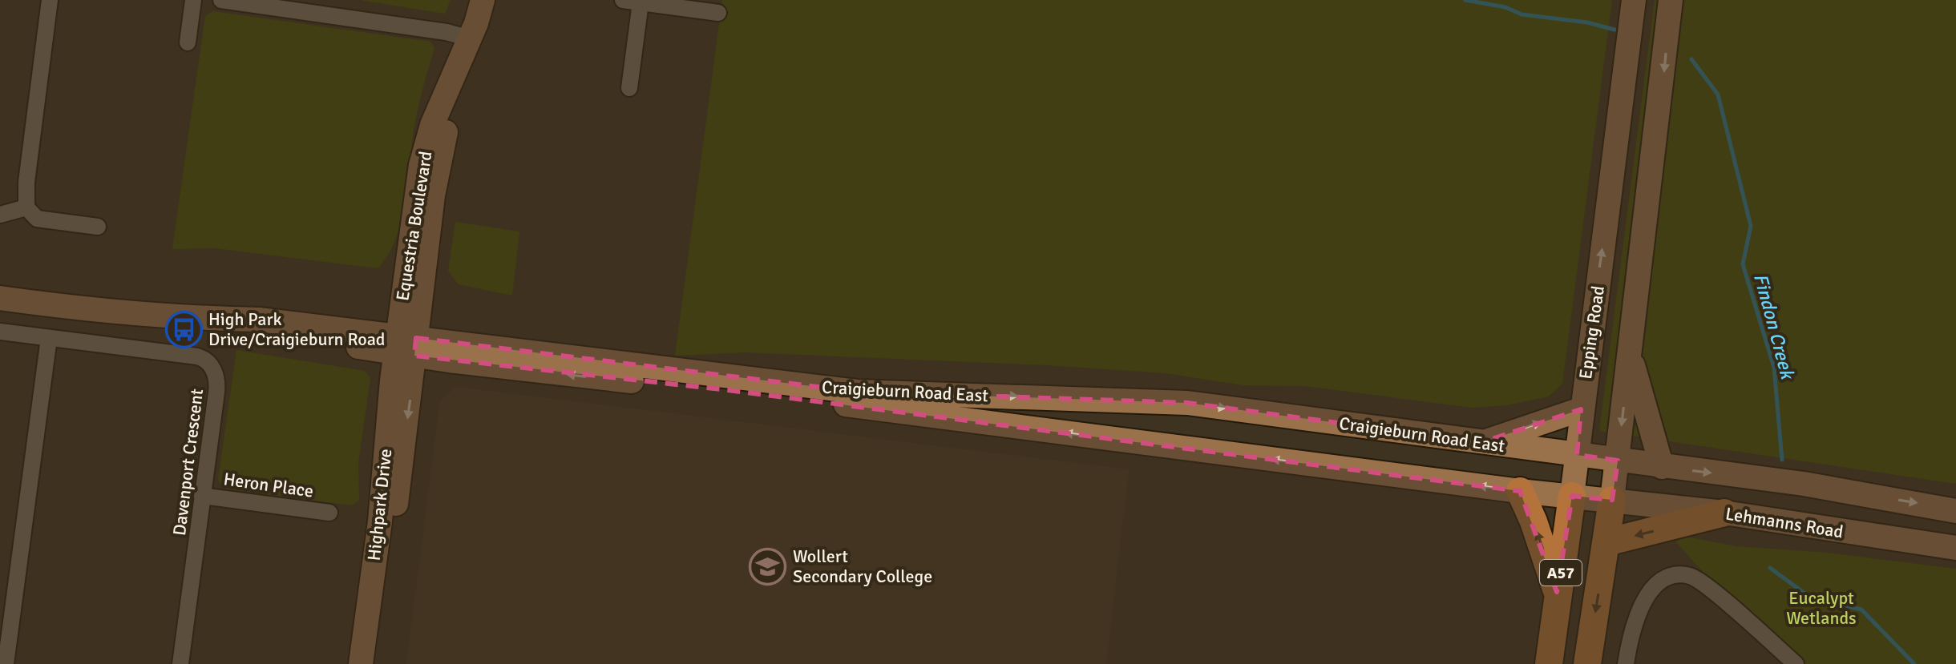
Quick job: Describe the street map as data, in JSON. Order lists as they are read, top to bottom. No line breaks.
{"streets":{"main road":["Equestria Boulevard","Epping Road","Craigieburn Road East","Highpark Drive","Lehmanns Road","A57"],"street":["Davenport Crescent","Heron Place"]},"crossings":[["Equestria Boulevard","Craigieburn Road East"],["Equestria Boulevard","Highpark Drive"],["Epping Road","Craigieburn Road East"],["Craigieburn Road East","Highpark Drive"],["Craigieburn Road East","Lehmanns Road"],["Davenport Crescent","Heron Place"]],"water":["Findon Creek"],"parks":["Eucalypt Wetlands"],"places":{"bus stop":["High Park Drive/Craigieburn Road"],"school or university":["Wollert Secondary College"]}}
